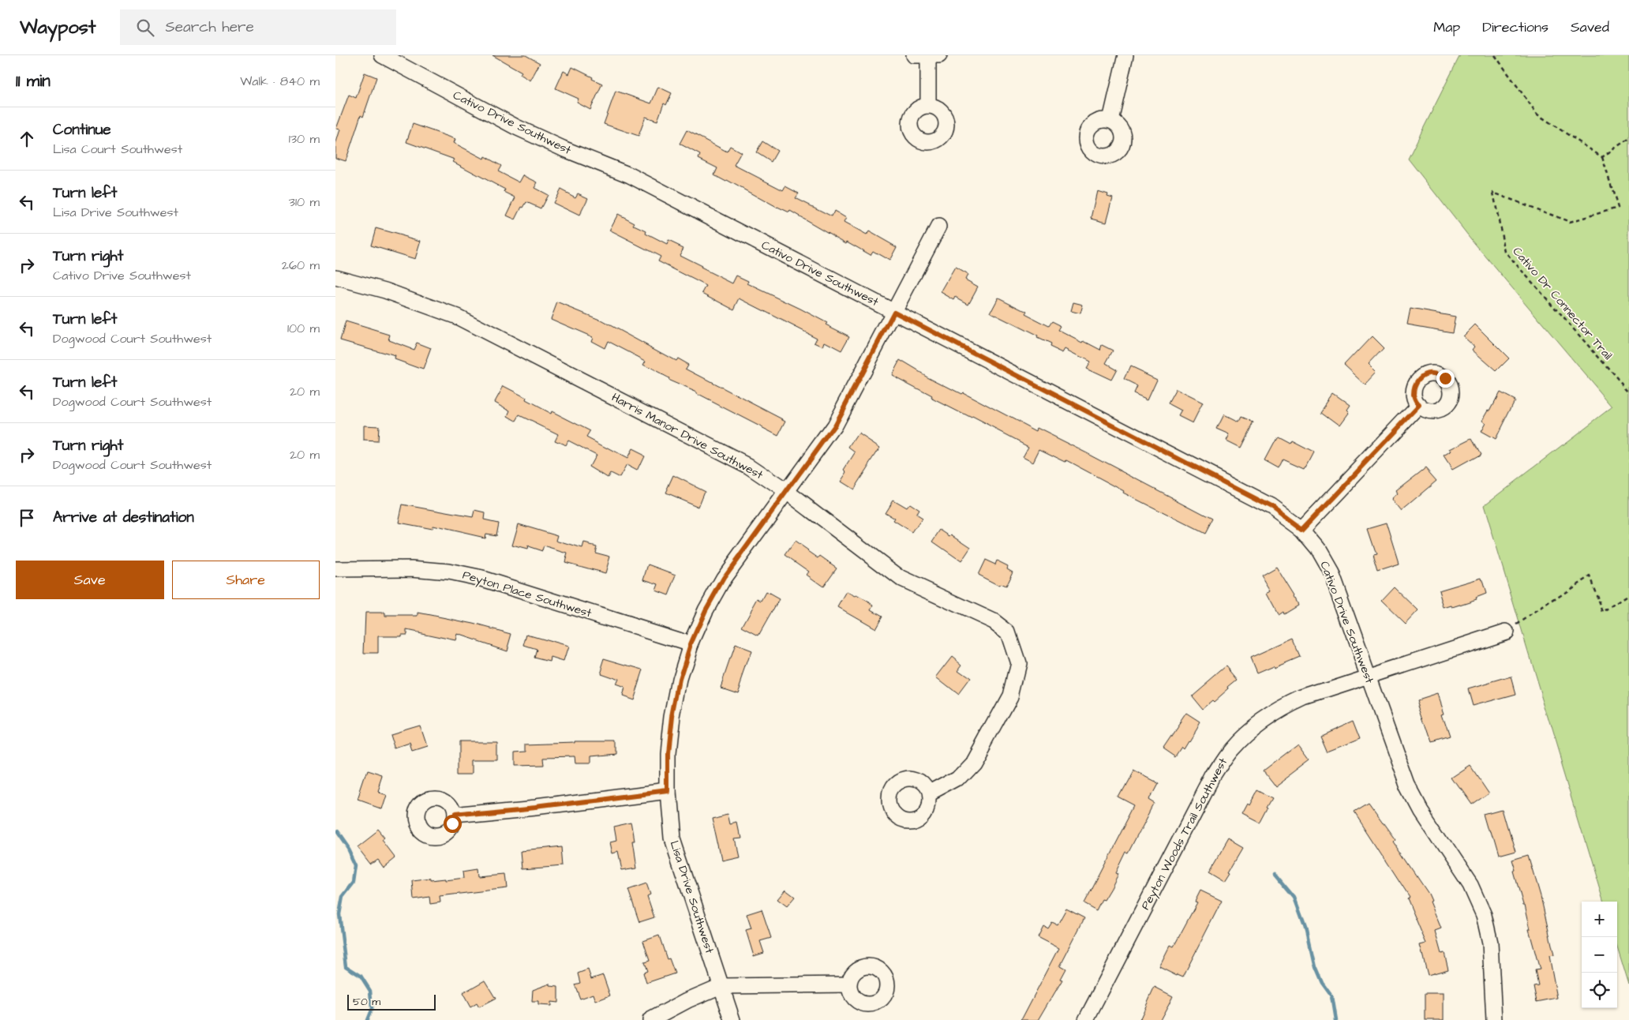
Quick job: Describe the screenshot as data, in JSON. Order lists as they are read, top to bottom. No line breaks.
{"streets":{"street":["Cativo Drive Southwest","Harris Manor Drive Southwest","Peyton Place Southwest","Peyton Woods Trail Southwest","Lisa Drive Southwest"],"path":["Cativo Dr Connector Trail"]},"crossings":[["Cativo Drive Southwest","Peyton Woods Trail Southwest"],["Cativo Drive Southwest","Lisa Drive Southwest"],["Harris Manor Drive Southwest","Lisa Drive Southwest"],["Peyton Place Southwest","Lisa Drive Southwest"]],"scale_bar":"50 m","page":{"header":"Waypost","search":"Search here","nav":["Map","Directions","Saved"],"heading":["11 min","Walk · 840 m"],"list":[["Continue","Lisa Court Southwest","130 m"],["Turn left","Lisa Drive Southwest","310 m"],["Turn right","Cativo Drive Southwest","260 m"],["Turn left","Dogwood Court Southwest","100 m"],["Turn left","Dogwood Court Southwest","20 m"],["Turn right","Dogwood Court Southwest","20 m"],"Arrive at destination"],"buttons":["Save","Share"],"map_buttons":["+","−"],"scale":"50 m"}}
